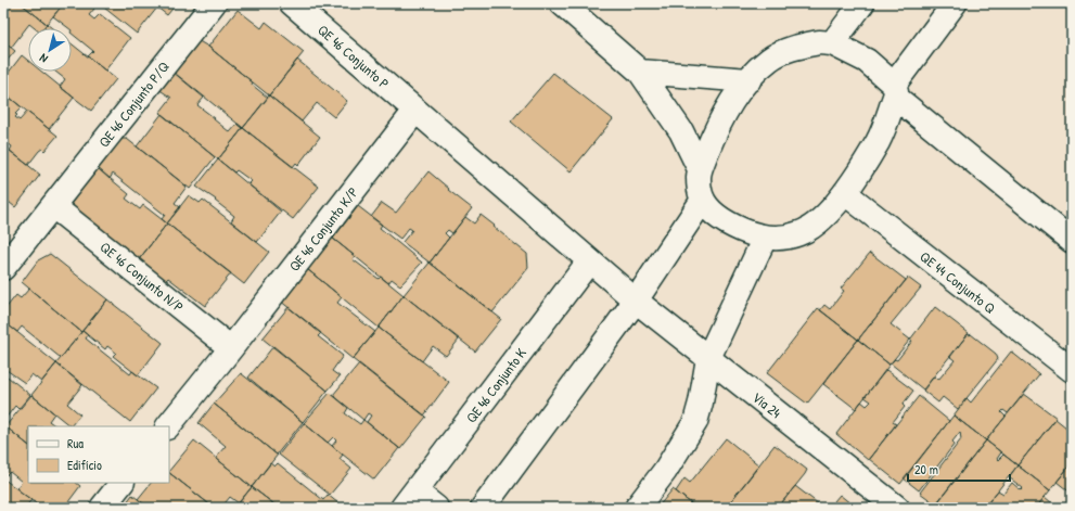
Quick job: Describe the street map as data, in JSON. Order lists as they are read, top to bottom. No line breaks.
{"streets":{"street":["QE 46 Conjunto P","QE 46 Conjunto P/Q","QE 46 Conjunto K/P","QE 46 Conjunto N/P","QE 44 Conjunto Q","QE 46 Conjunto K","Via 24"]},"crossings":[["QE 46 Conjunto P","QE 46 Conjunto K/P"],["QE 46 Conjunto P/Q","QE 46 Conjunto N/P"],["QE 46 Conjunto K/P","QE 46 Conjunto N/P"]],"legend":["Rua","Edifício"],"scale_bar":"20 m","north":"bottom left"}
